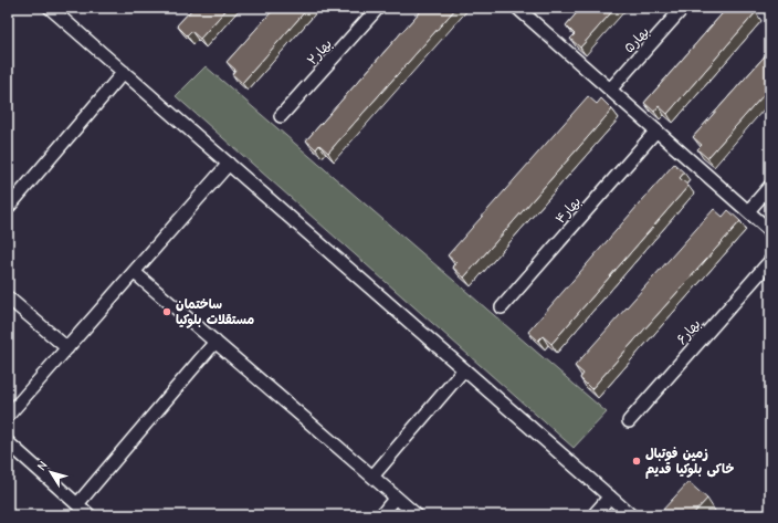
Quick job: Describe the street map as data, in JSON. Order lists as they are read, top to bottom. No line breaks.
{"streets":{"street":["بهار۵","بهار۲","بهار۴","بهار۶"]},"places":["ساختمان مستقلات بلوکیا","زمین فوتبال خاکی بلوکیا قدیم"],"north":"top left"}
